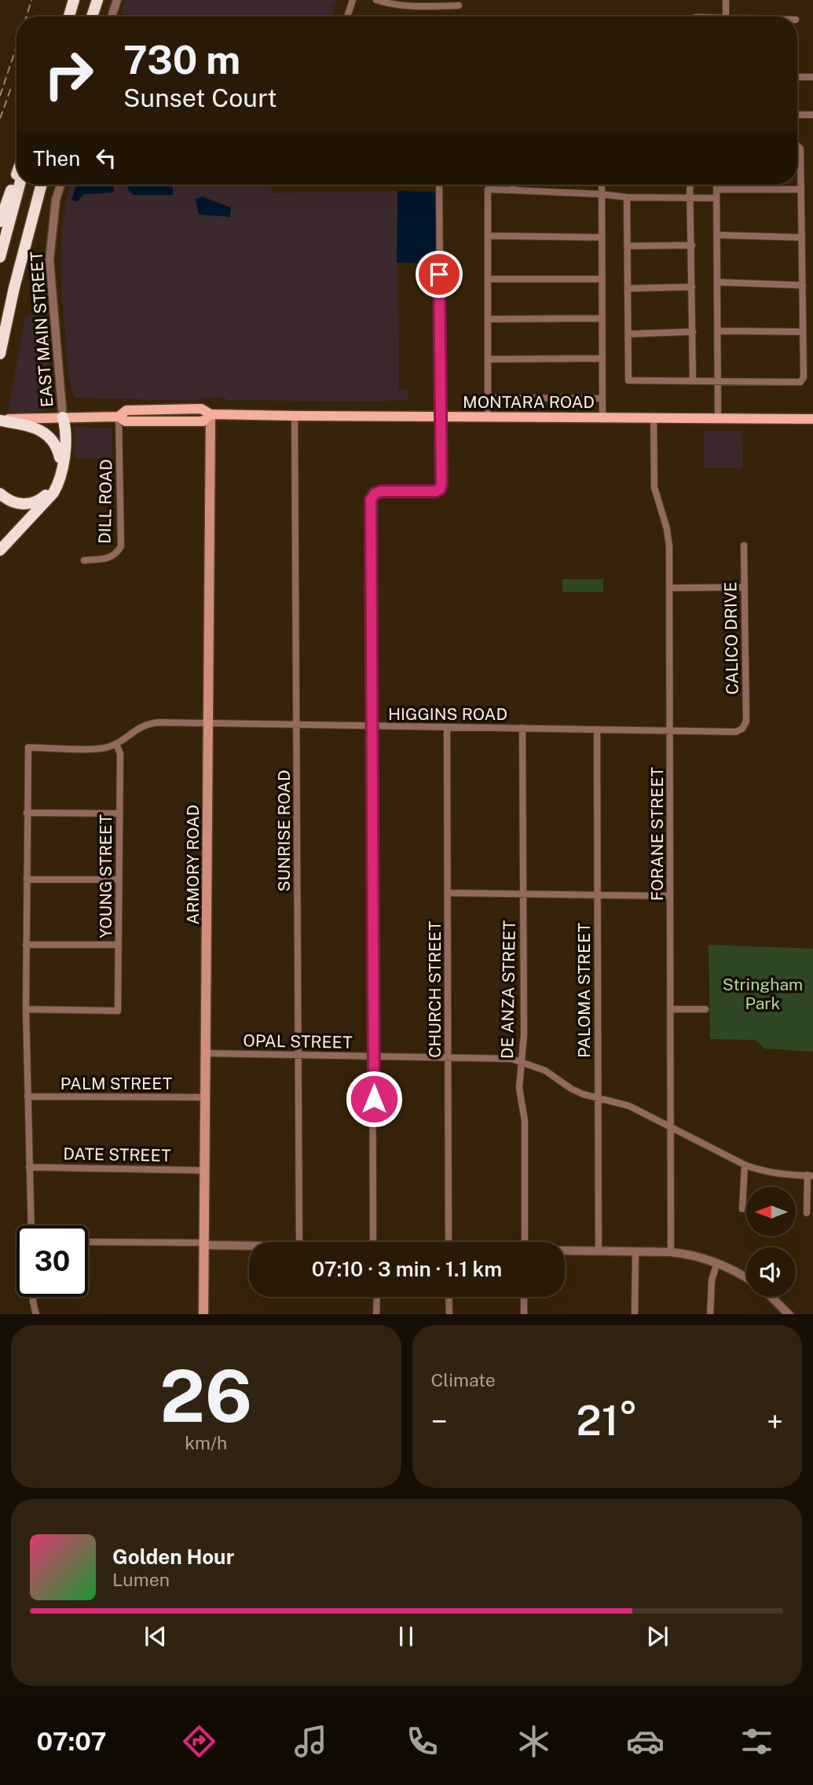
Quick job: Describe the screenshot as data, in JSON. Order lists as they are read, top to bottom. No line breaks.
{"streets":{"main road":["EAST MAIN STREET","MONTARA ROAD","ARMORY ROAD"],"street":["DILL ROAD","CALICO DRIVE","HIGGINS ROAD","SUNRISE ROAD","FORANE STREET","YOUNG STREET","CHURCH STREET","DE ANZA STREET","PALOMA STREET","OPAL STREET","PALM STREET","DATE STREET"]},"crossings":[["EAST MAIN STREET","MONTARA ROAD"],["MONTARA ROAD","DILL ROAD"],["MONTARA ROAD","SUNRISE ROAD"],["MONTARA ROAD","FORANE STREET"],["MONTARA ROAD","ARMORY ROAD"],["CALICO DRIVE","HIGGINS ROAD"],["HIGGINS ROAD","SUNRISE ROAD"],["HIGGINS ROAD","FORANE STREET"],["HIGGINS ROAD","ARMORY ROAD"],["HIGGINS ROAD","YOUNG STREET"],["HIGGINS ROAD","CHURCH STREET"],["HIGGINS ROAD","DE ANZA STREET"],["HIGGINS ROAD","PALOMA STREET"],["SUNRISE ROAD","OPAL STREET"],["FORANE STREET","OPAL STREET"],["ARMORY ROAD","OPAL STREET"],["ARMORY ROAD","PALM STREET"],["ARMORY ROAD","DATE STREET"],["CHURCH STREET","OPAL STREET"],["DE ANZA STREET","OPAL STREET"],["PALOMA STREET","OPAL STREET"]],"parks":["Stringham Park"],"north":"left","page":{"turn":["730 m","Sunset Court"],"then":"Then","limit":"30","trip":"07:10 · 3 min · 1.1 km","tile":[["26","km/h"],"Climate"],"heat":["−","21°","+"],"song":["Golden Hour","Lumen"],"tabs":"07:07"}}
